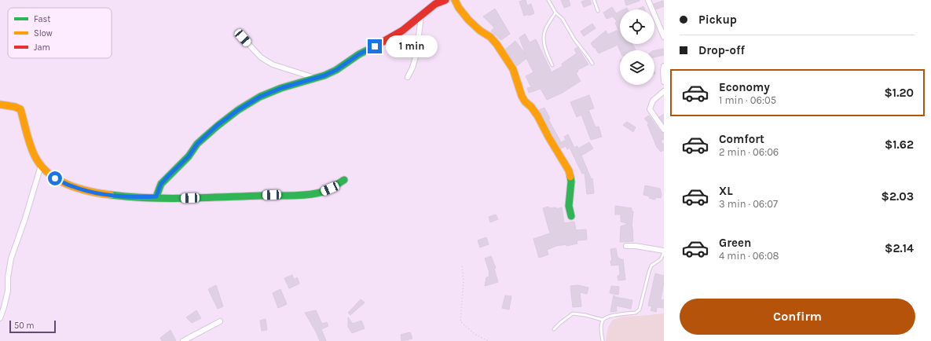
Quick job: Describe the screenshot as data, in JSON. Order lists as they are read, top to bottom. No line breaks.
{"legend":["Fast","Slow","Jam"],"scale_bar":"50 m","page":{"banner":["Pickup","Drop-off"],"bubble":"1 min","list":[{"name":"Economy","note":"1 min · 06:05","value":"$1.20"},{"name":"Comfort","note":"2 min · 06:06","value":"$1.62"},{"name":"XL","note":"3 min · 06:07","value":"$2.03"},{"name":"Green","note":"4 min · 06:08","value":"$2.14"}],"buttons":"Confirm","scale":"50 m"}}
